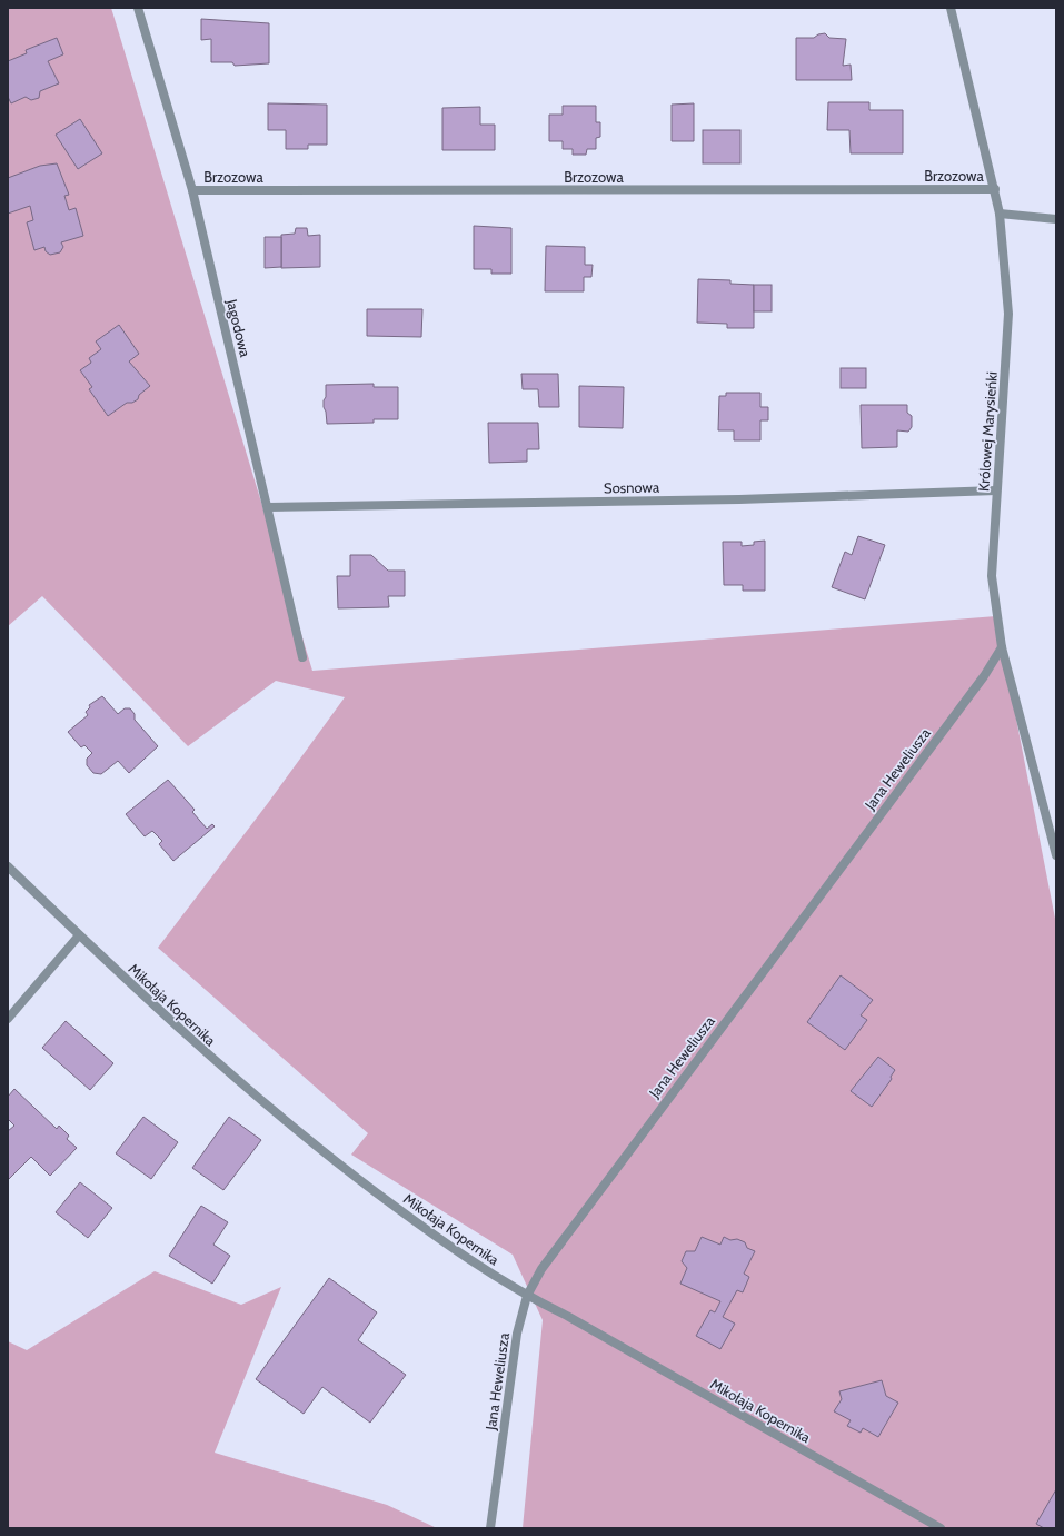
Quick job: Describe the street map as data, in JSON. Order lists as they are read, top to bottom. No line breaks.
{"streets":{"street":["Brzozowa","Jagodowa","Królowej Marysieńki","Sosnowa","Jana Heweliusza","Mikołaja Kopernika"]},"crossings":[["Brzozowa","Jagodowa"],["Brzozowa","Królowej Marysieńki"],["Jagodowa","Sosnowa"],["Królowej Marysieńki","Sosnowa"],["Królowej Marysieńki","Jana Heweliusza"],["Jana Heweliusza","Mikołaja Kopernika"]]}
